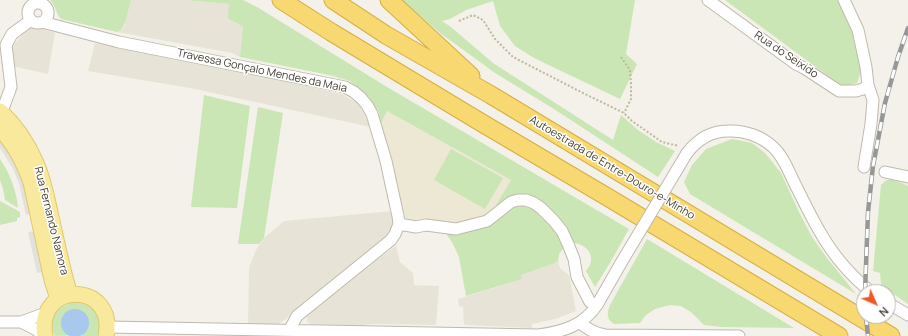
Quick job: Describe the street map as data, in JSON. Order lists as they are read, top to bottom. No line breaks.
{"streets":{"highway":["Autoestrada de Entre-Douro-e-Minho"],"main road":["Rua Fernando Namora"],"street":["Rua do Seixido","Travessa Gonçalo Mendes da Maia"]},"north":"bottom right"}
